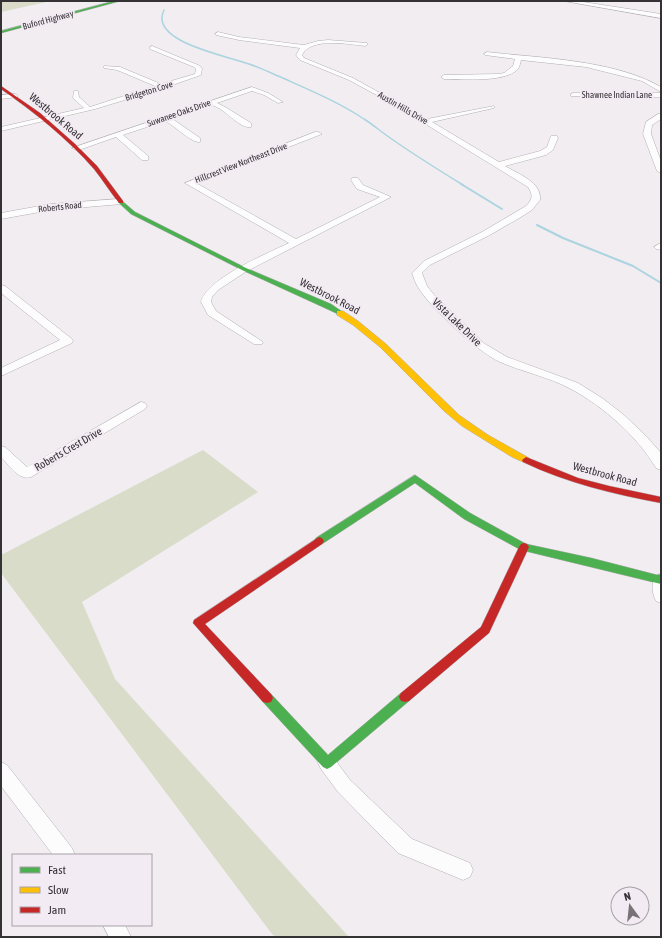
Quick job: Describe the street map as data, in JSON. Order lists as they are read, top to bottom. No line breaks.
{"streets":{"street":["Buford Highway","Bridgeton Cove","Shawnee Indian Lane","Austin Hills Drive","Suwanee Oaks Drive","Westbrook Road","Hillcrest View Northeast Drive","Roberts Road","Vista Lake Drive","Roberts Crest Drive"]},"crossings":[["Bridgeton Cove","Westbrook Road"],["Austin Hills Drive","Vista Lake Drive"],["Suwanee Oaks Drive","Westbrook Road"],["Westbrook Road","Roberts Road"]],"legend":["Fast","Slow","Jam"],"north":"top"}
